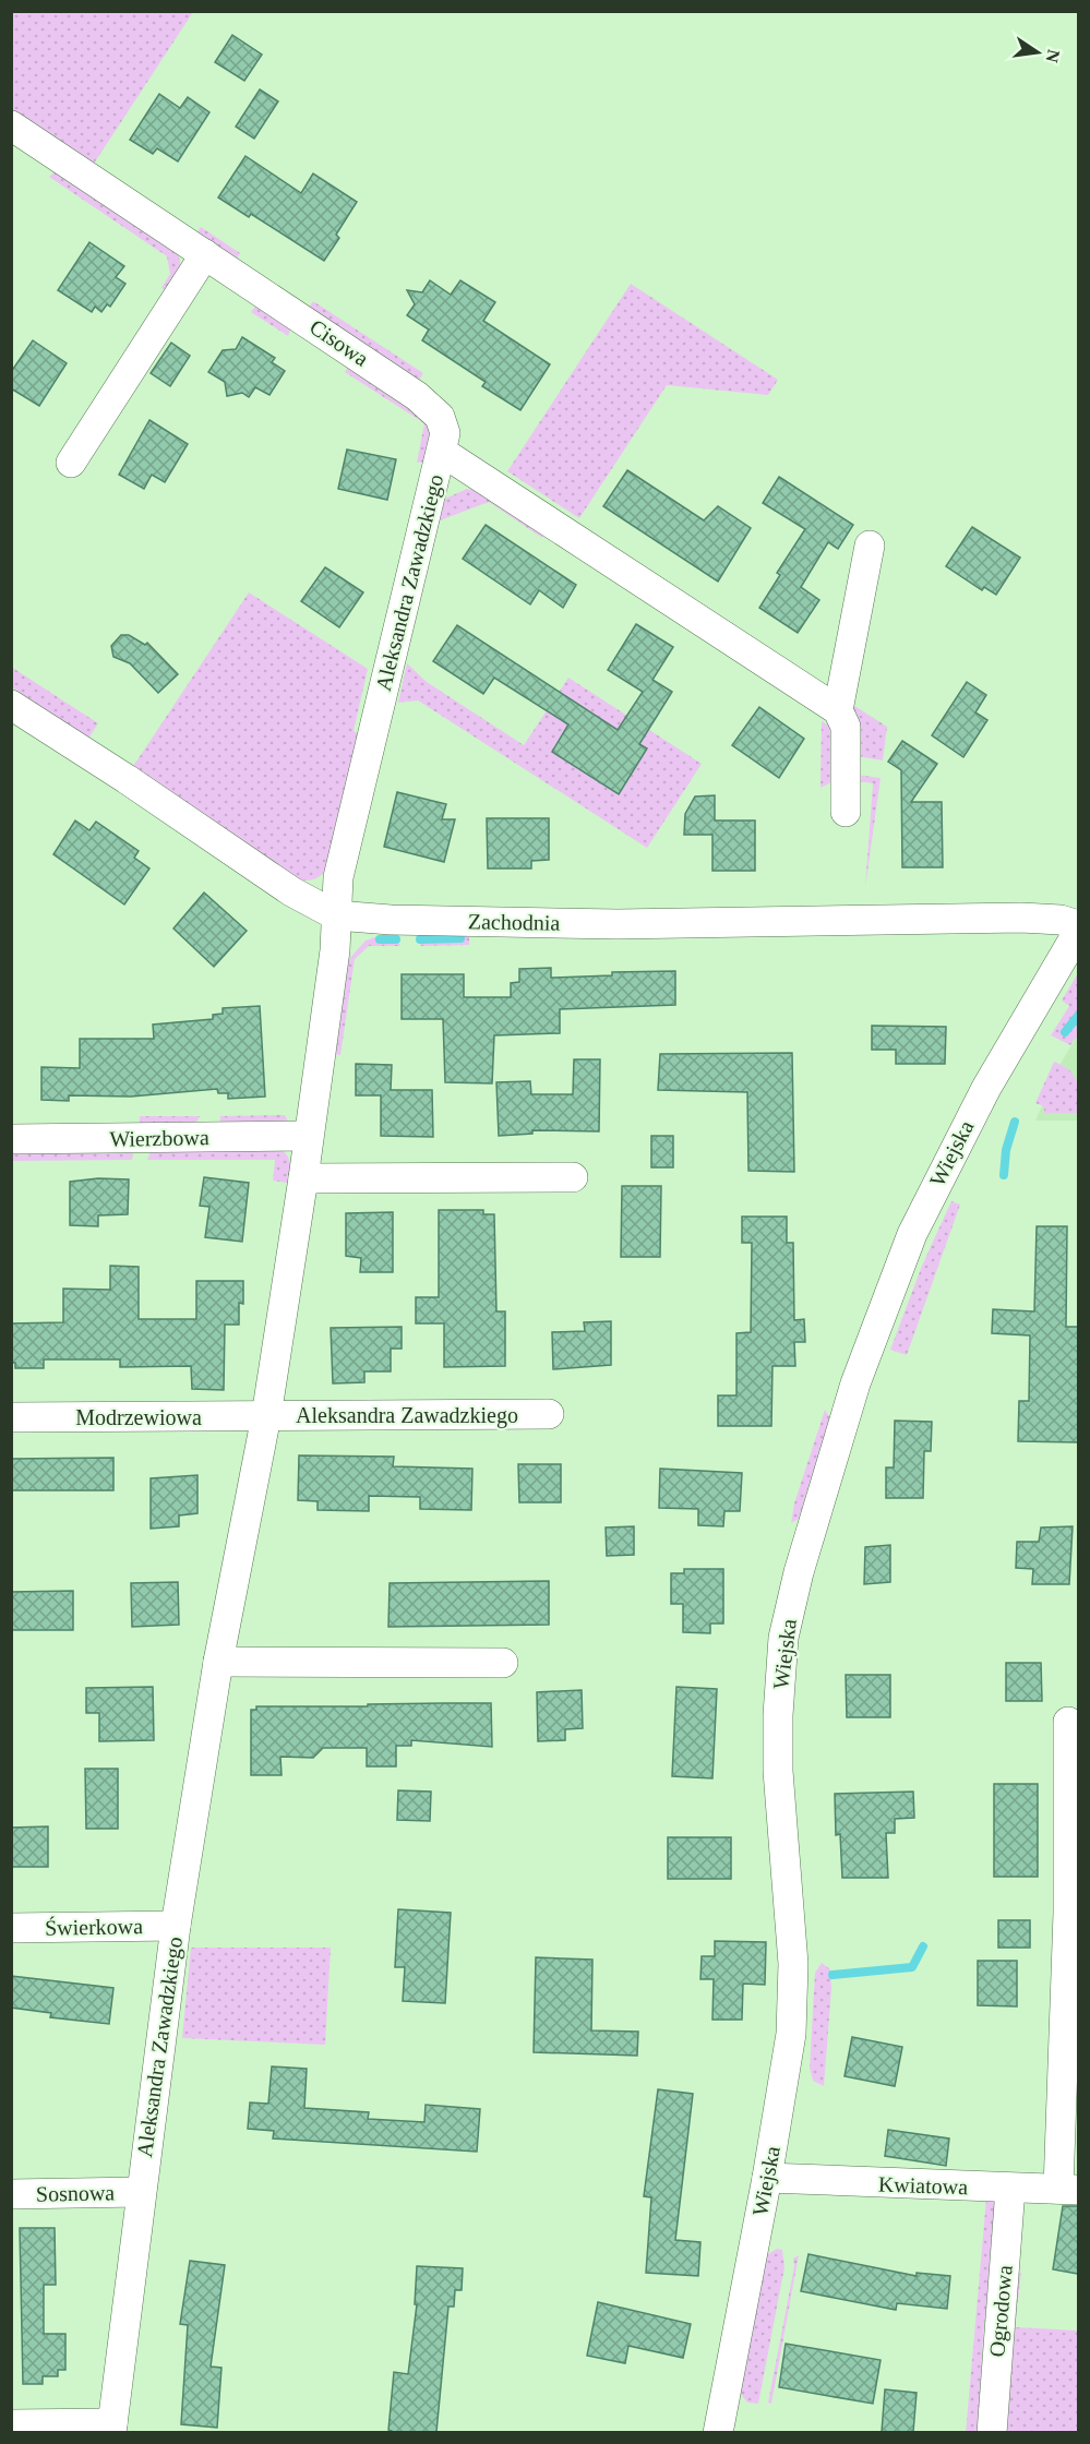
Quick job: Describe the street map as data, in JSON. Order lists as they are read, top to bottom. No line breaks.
{"streets":{"street":["Cisowa","Aleksandra Zawadzkiego","Zachodnia","Wierzbowa","Wiejska","Modrzewiowa","Świerkowa","Kwiatowa","Sosnowa","Ogrodowa"]},"crossings":[["Cisowa","Aleksandra Zawadzkiego"],["Aleksandra Zawadzkiego","Zachodnia"],["Aleksandra Zawadzkiego","Wierzbowa"],["Aleksandra Zawadzkiego","Modrzewiowa"],["Aleksandra Zawadzkiego","Świerkowa"],["Aleksandra Zawadzkiego","Sosnowa"],["Wiejska","Kwiatowa"],["Kwiatowa","Ogrodowa"]],"north":"right"}
